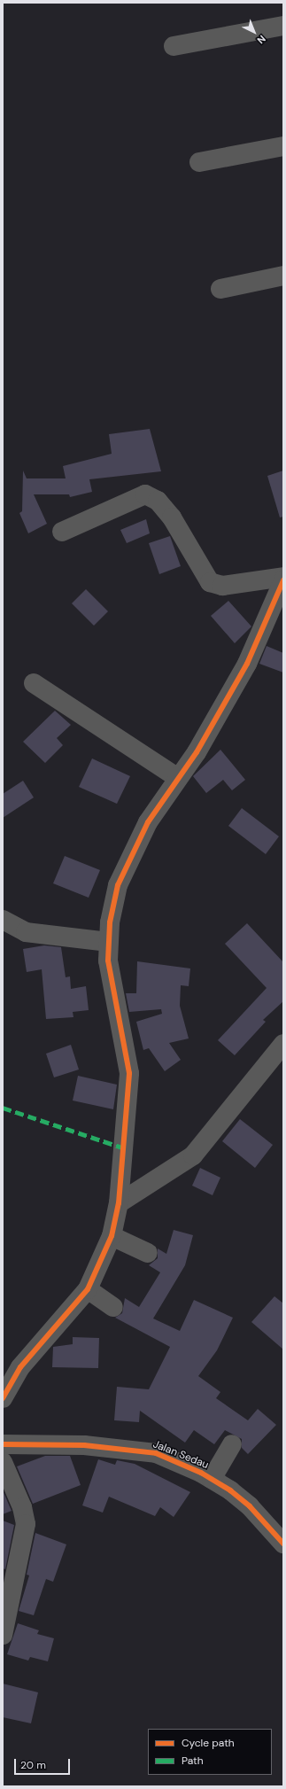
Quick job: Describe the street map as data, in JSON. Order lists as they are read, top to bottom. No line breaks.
{"streets":{"street":["Jalan Sedau"]},"legend":["Cycle path","Path"],"scale_bar":"20 m","north":"bottom right"}
